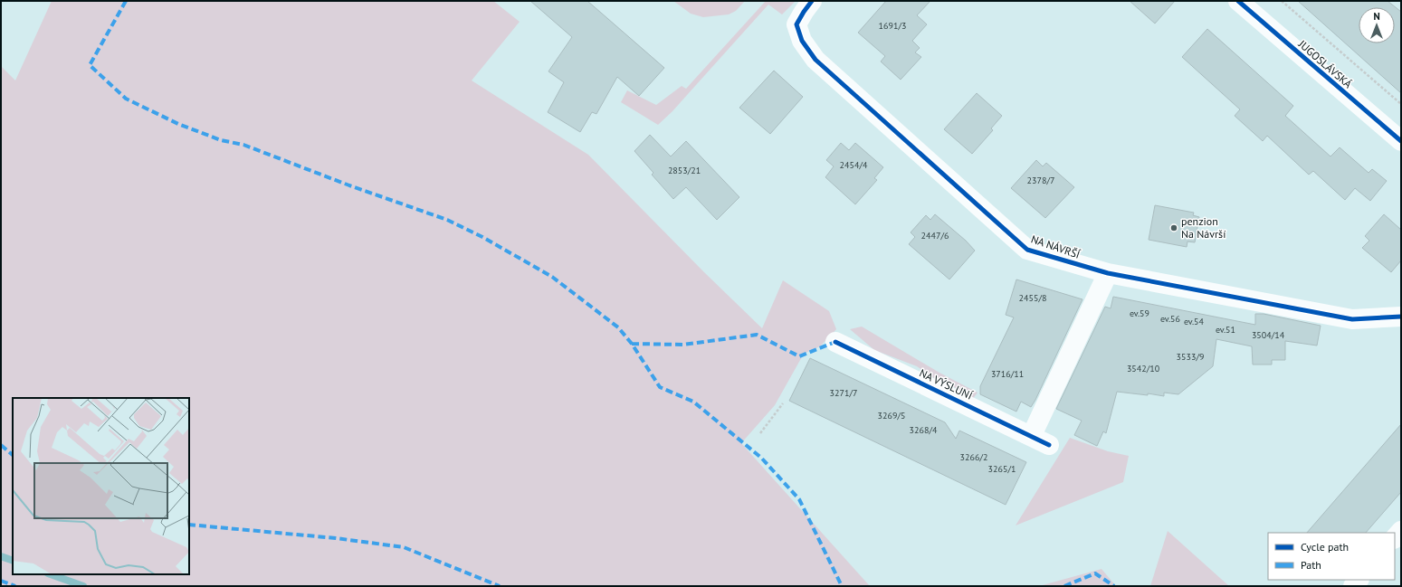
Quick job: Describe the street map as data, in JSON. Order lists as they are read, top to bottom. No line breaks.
{"streets":{"street":["JUGOSLÁVSKÁ","NA NÁVRŠÍ","NA VÝSLUNÍ"]},"places":["penzion Na Návrší"],"house_numbers":["1691/3","2454/4","2853/21","2378/7","2447/6","2455/8","ev.59","ev.56","ev.54","ev.51","3504/14","3533/9","3542/10","3716/11","3271/7","3269/5","3268/4","3266/2","3265/1"],"legend":["Cycle path","Path"],"north":"top"}
